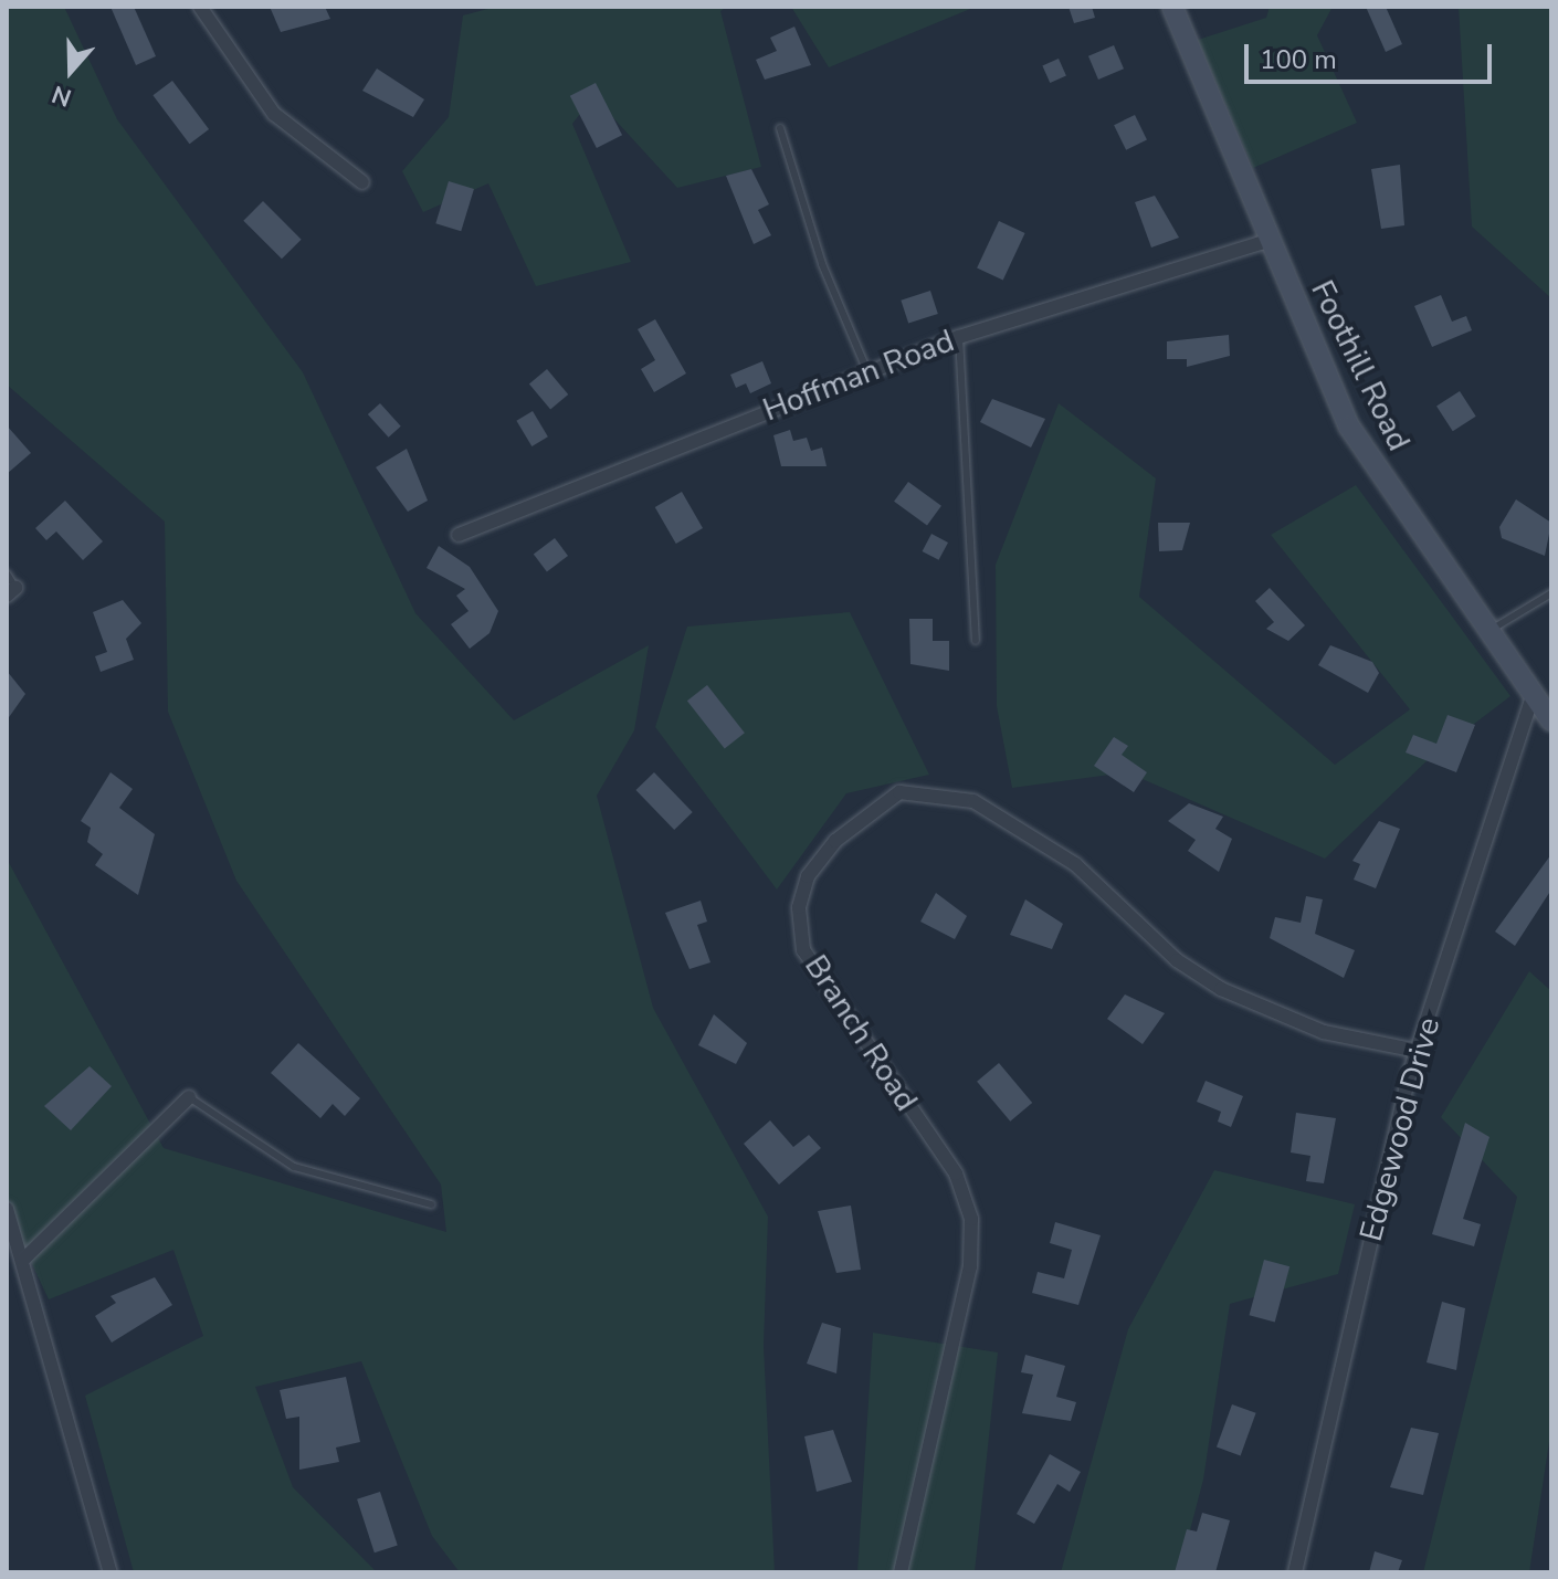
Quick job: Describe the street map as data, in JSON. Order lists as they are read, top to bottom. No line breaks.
{"streets":{"street":["Foothill Road","Hoffman Road","Branch Road","Edgewood Drive"]},"crossings":[["Foothill Road","Hoffman Road"],["Foothill Road","Edgewood Drive"],["Branch Road","Edgewood Drive"]],"scale_bar":"100 m","north":"bottom"}
